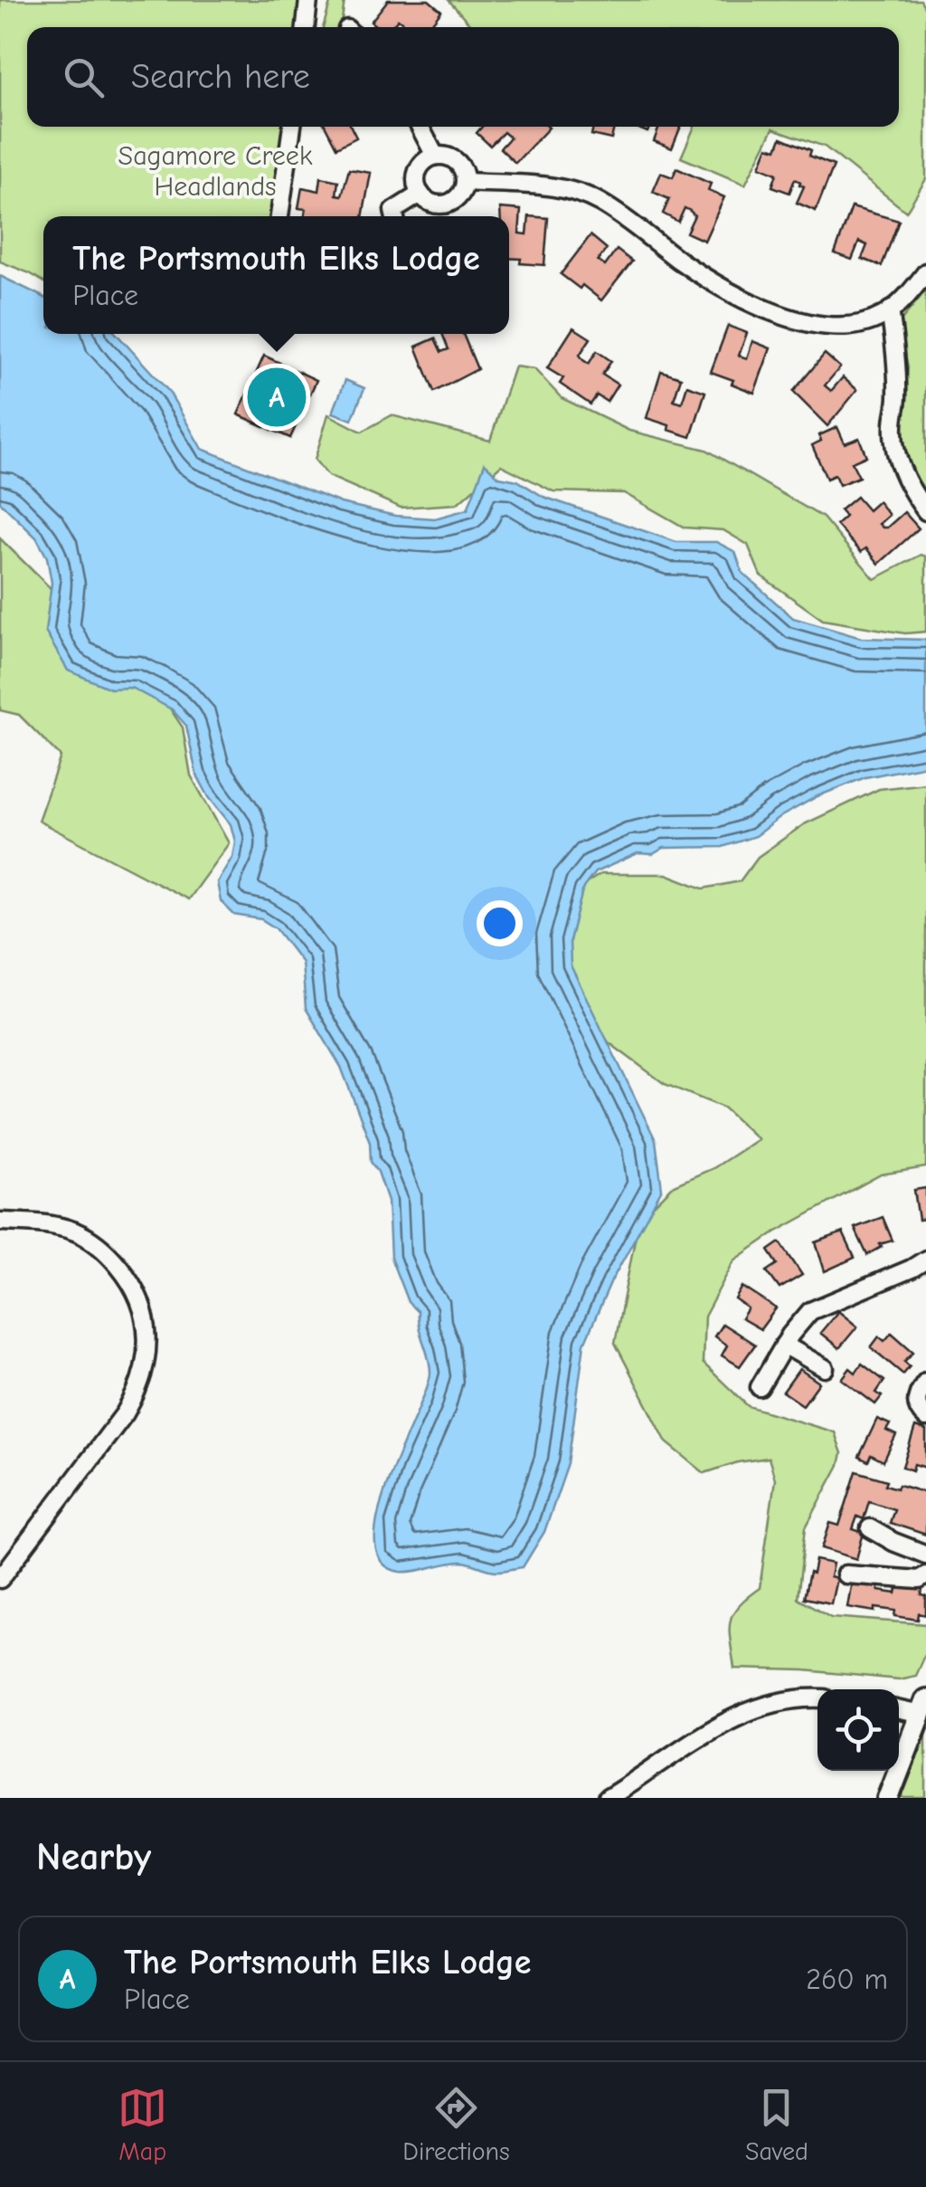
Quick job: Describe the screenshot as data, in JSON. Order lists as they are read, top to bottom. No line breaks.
{"parks":["Sagamore Creek Headlands"],"page":{"search":"Search here","popup":["The Portsmouth Elks Lodge","Place"],"pins":"A","heading":"Nearby","list":[{"mark":"A","name":"The Portsmouth Elks Lodge","note":"Place","value":"260 m"}],"nav":["Map","Directions","Saved"]}}
